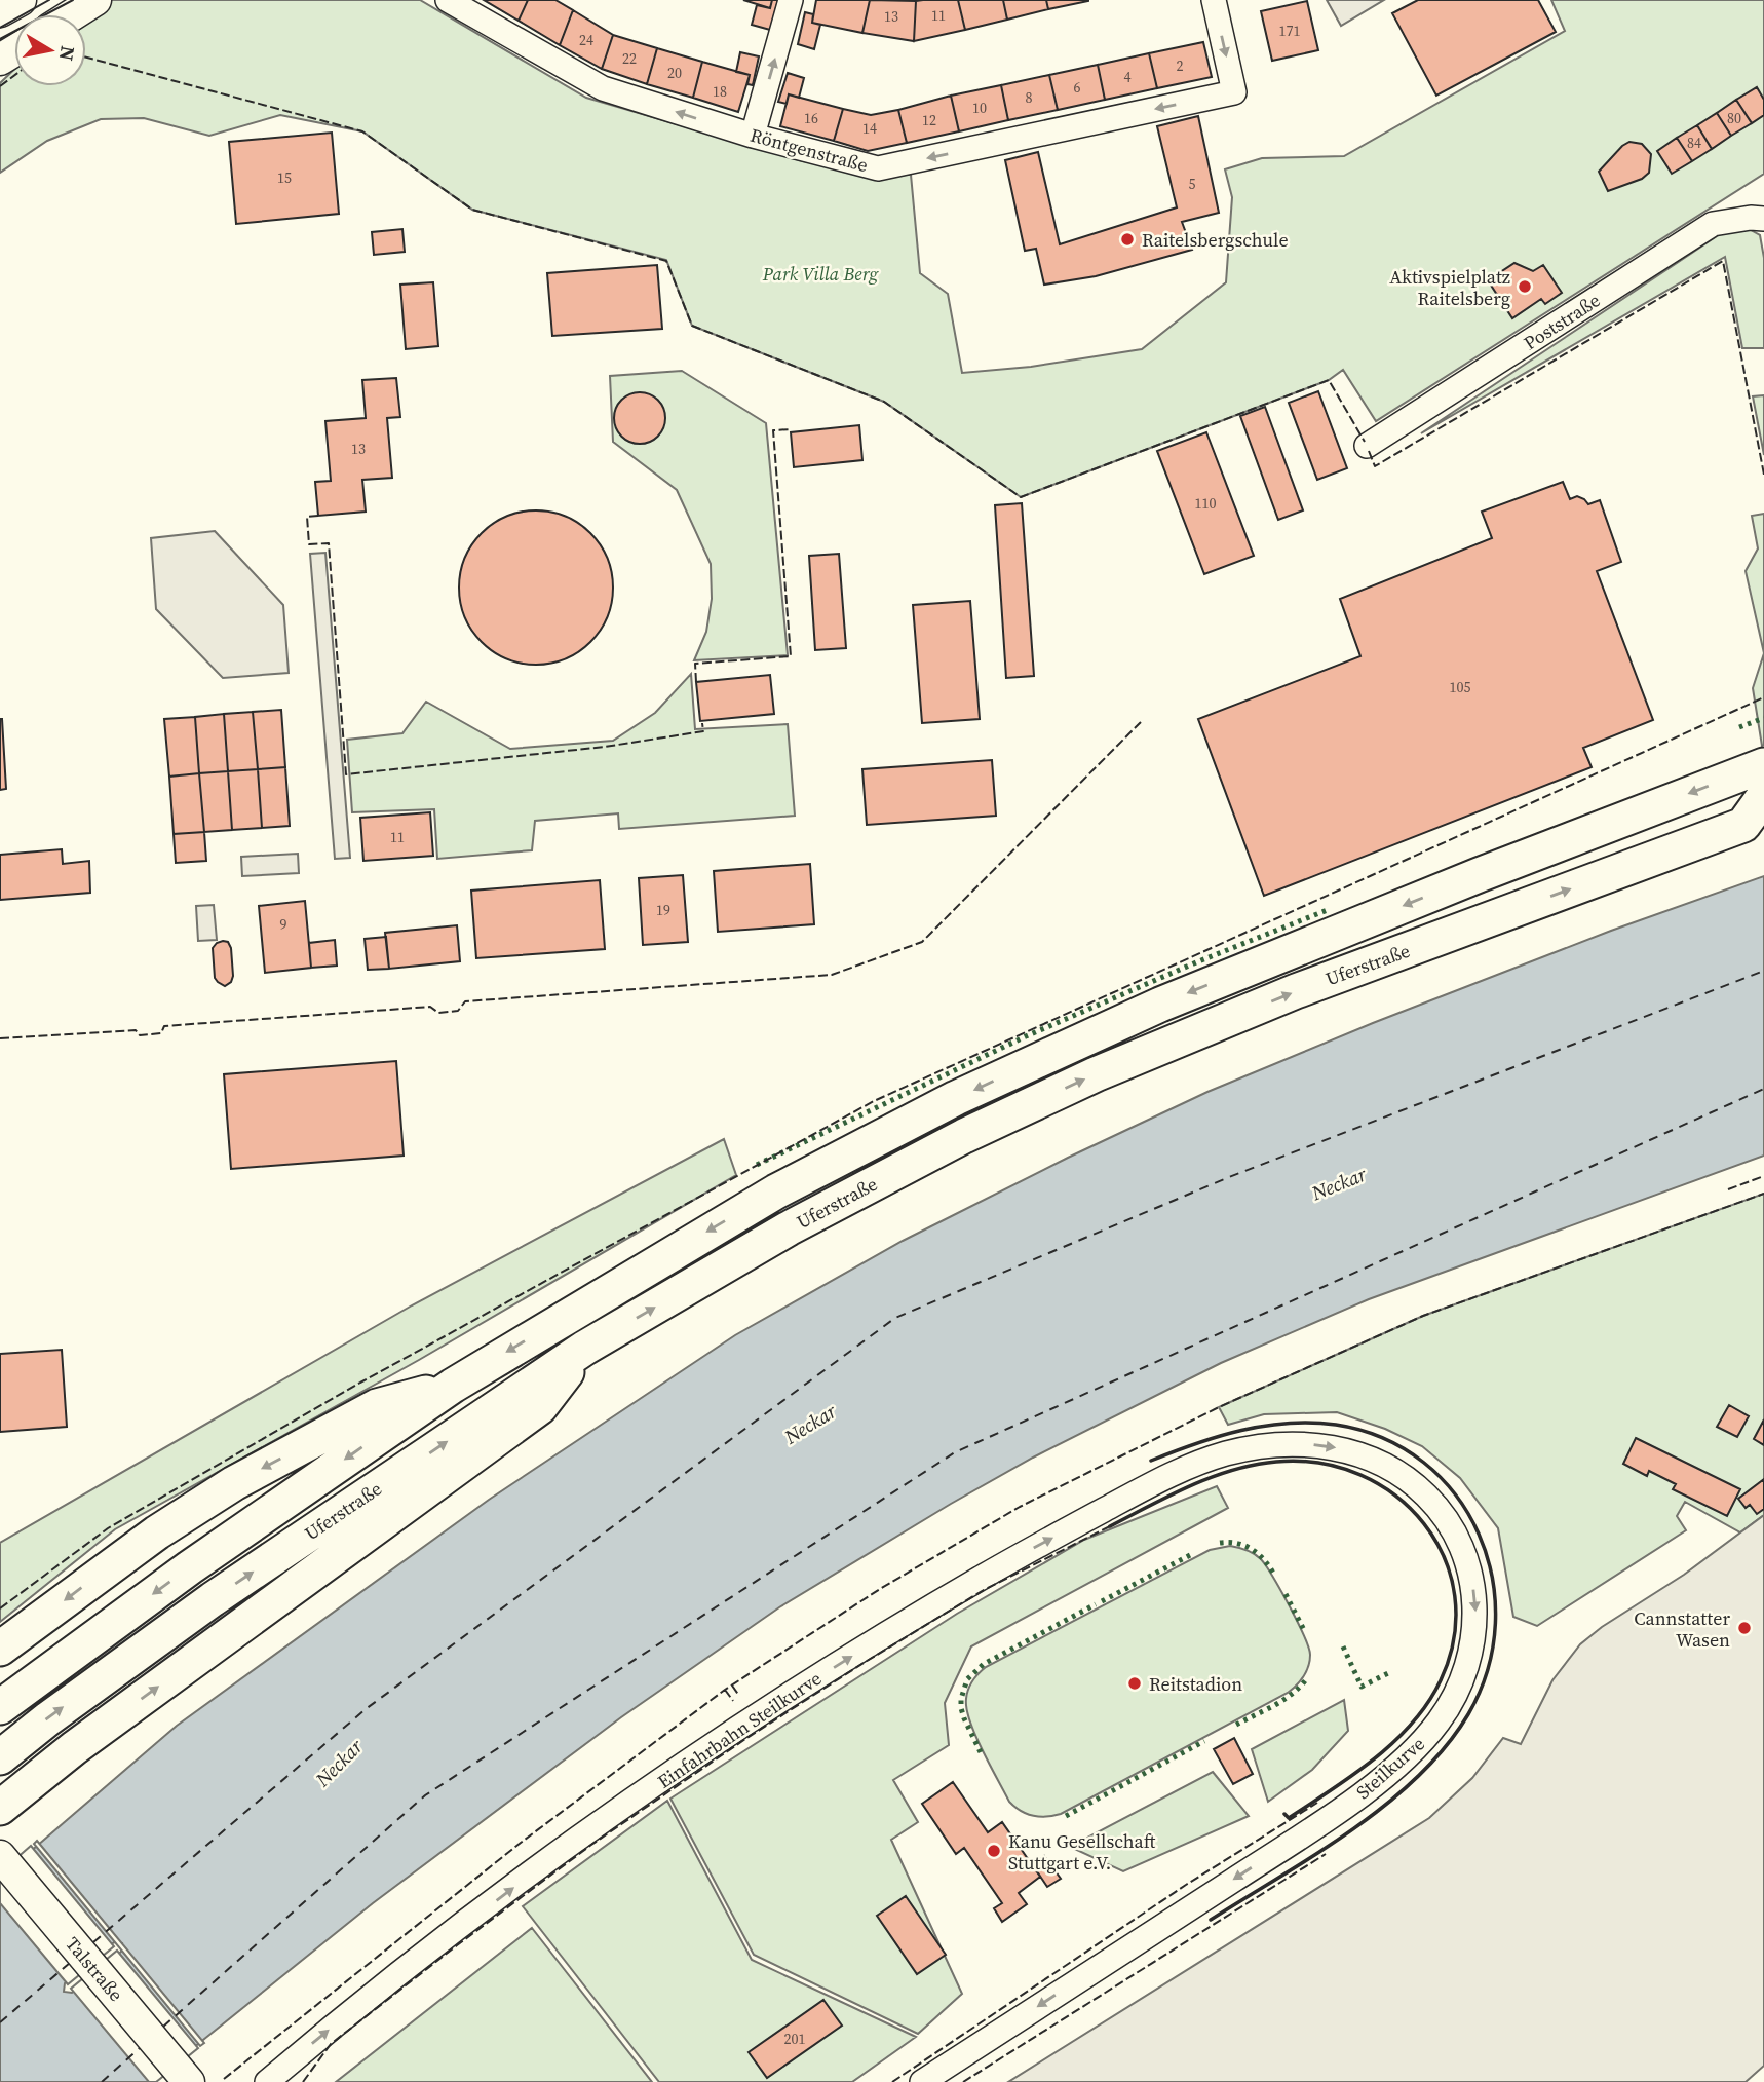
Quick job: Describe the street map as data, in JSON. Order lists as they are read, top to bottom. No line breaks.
{"streets":{"highway":["Uferstraße"],"main road":["Talstraße"],"street":["Röntgenstraße","Poststraße","Einfahrbahn Steilkurve","Steilkurve"]},"crossings":[["Einfahrbahn Steilkurve","Steilkurve"]],"one_way":["Röntgenstraße","Einfahrbahn Steilkurve"],"water":["Neckar"],"parks":["Park Villa Berg"],"places":["Raitelsbergschule","Aktivspielplatz Raitelsberg","Cannstatter Wasen","Reitstadion","Kanu Gesellschaft Stuttgart e.V."],"house_numbers":["11","13","171","24","22","2","20","4","6","18","8","10","16","80","12","14","84","15","5","13","110","105","11","19","9","201"],"north":"right"}
